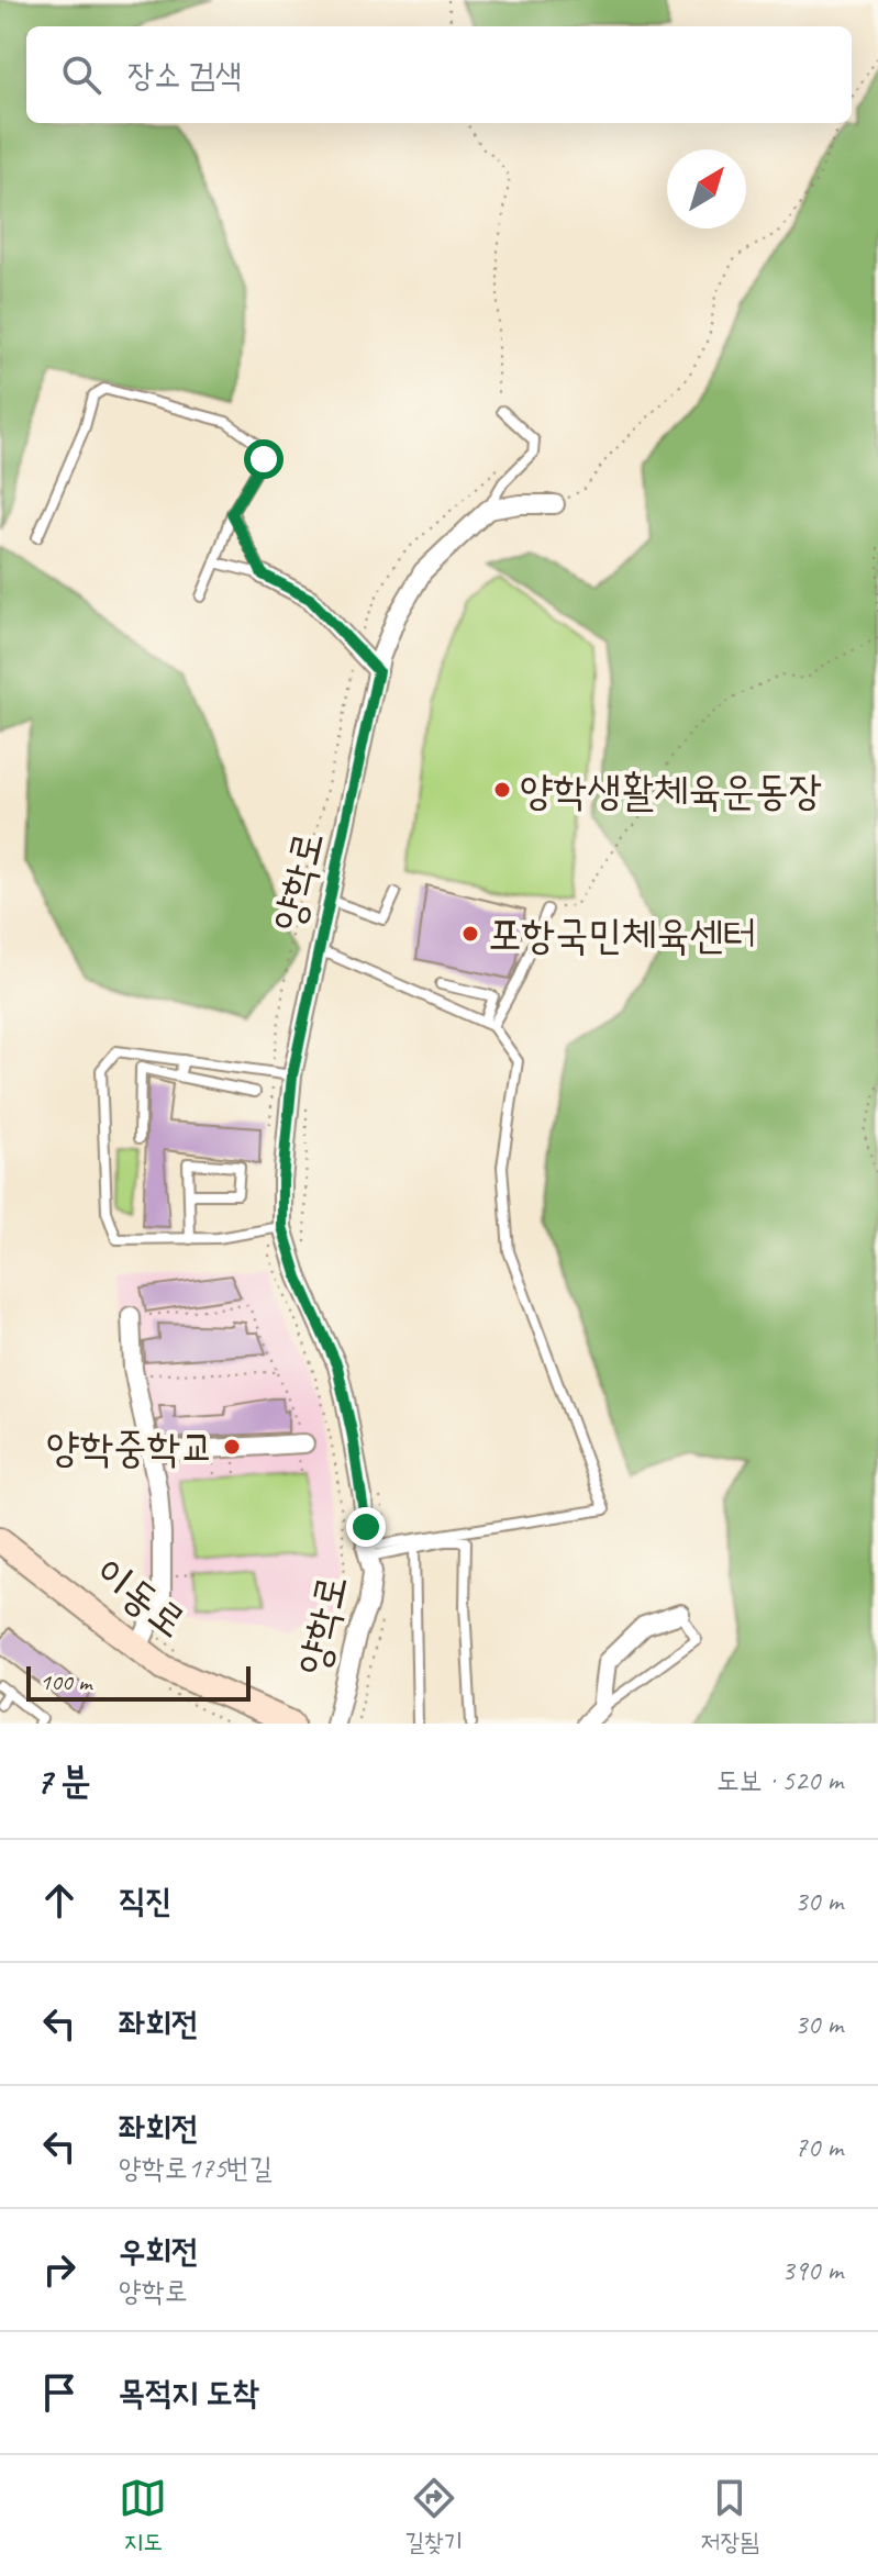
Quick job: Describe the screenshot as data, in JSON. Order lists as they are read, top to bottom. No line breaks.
{"streets":{"street":["양학로","이동로"]},"places":["양학생활체육운동장","포항국민체육센터","양학중학교"],"scale_bar":"100 m","north":"top right","page":{"search":"장소 검색","scale":"100 m","heading":["7 분","도보 · 520 m"],"list":[["직진","30 m"],["좌회전","30 m"],["좌회전","양학로175번길","70 m"],["우회전","양학로","390 m"],"목적지 도착"],"nav":["지도","길찾기","저장됨"]}}
